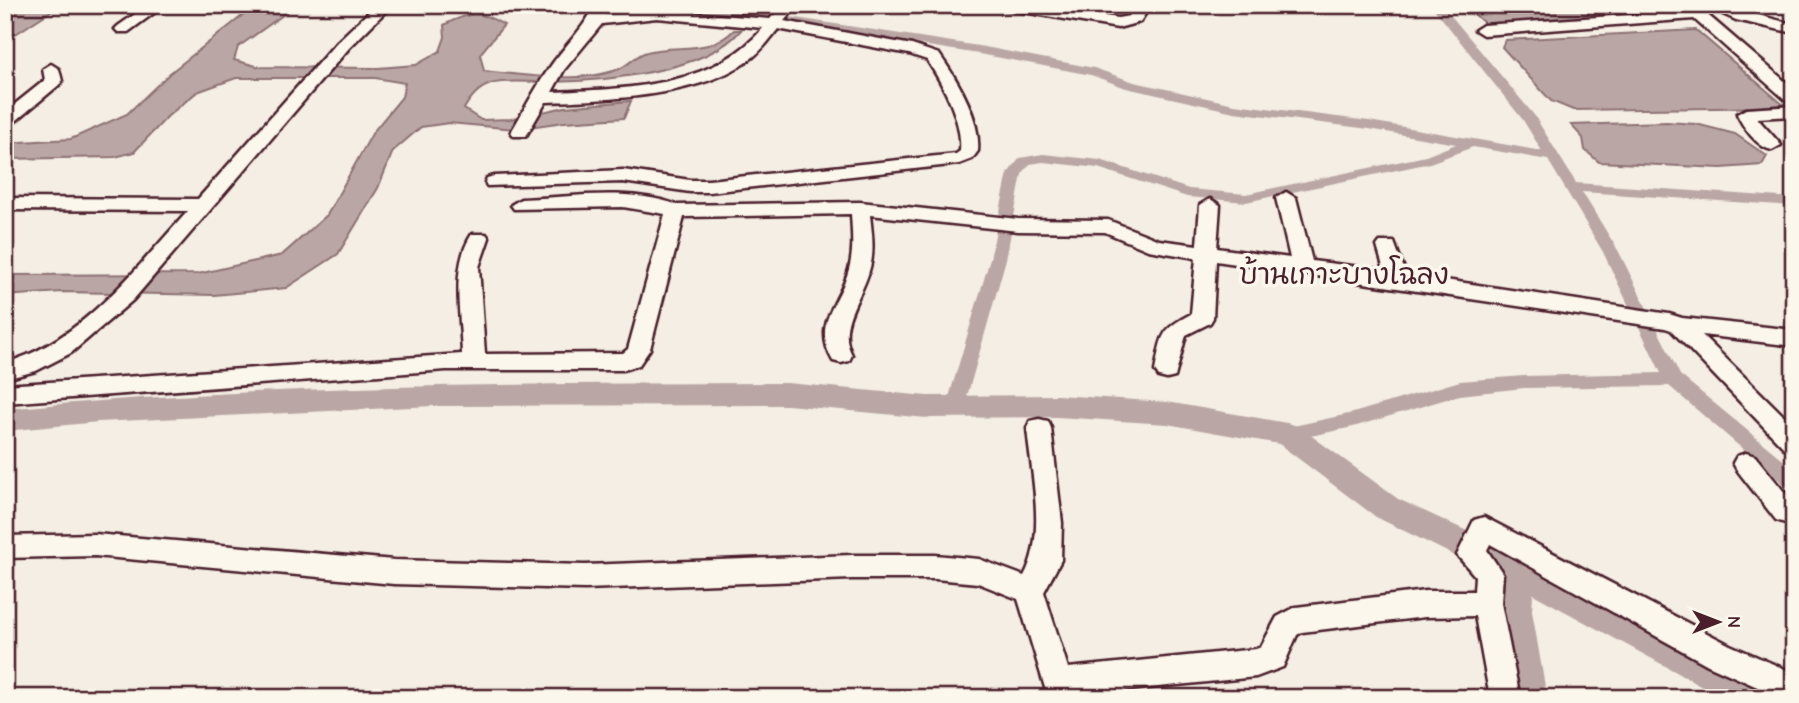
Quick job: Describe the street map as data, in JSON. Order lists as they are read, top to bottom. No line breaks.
{"districts":["บ้านเกาะบางโฉลง"],"north":"right"}
